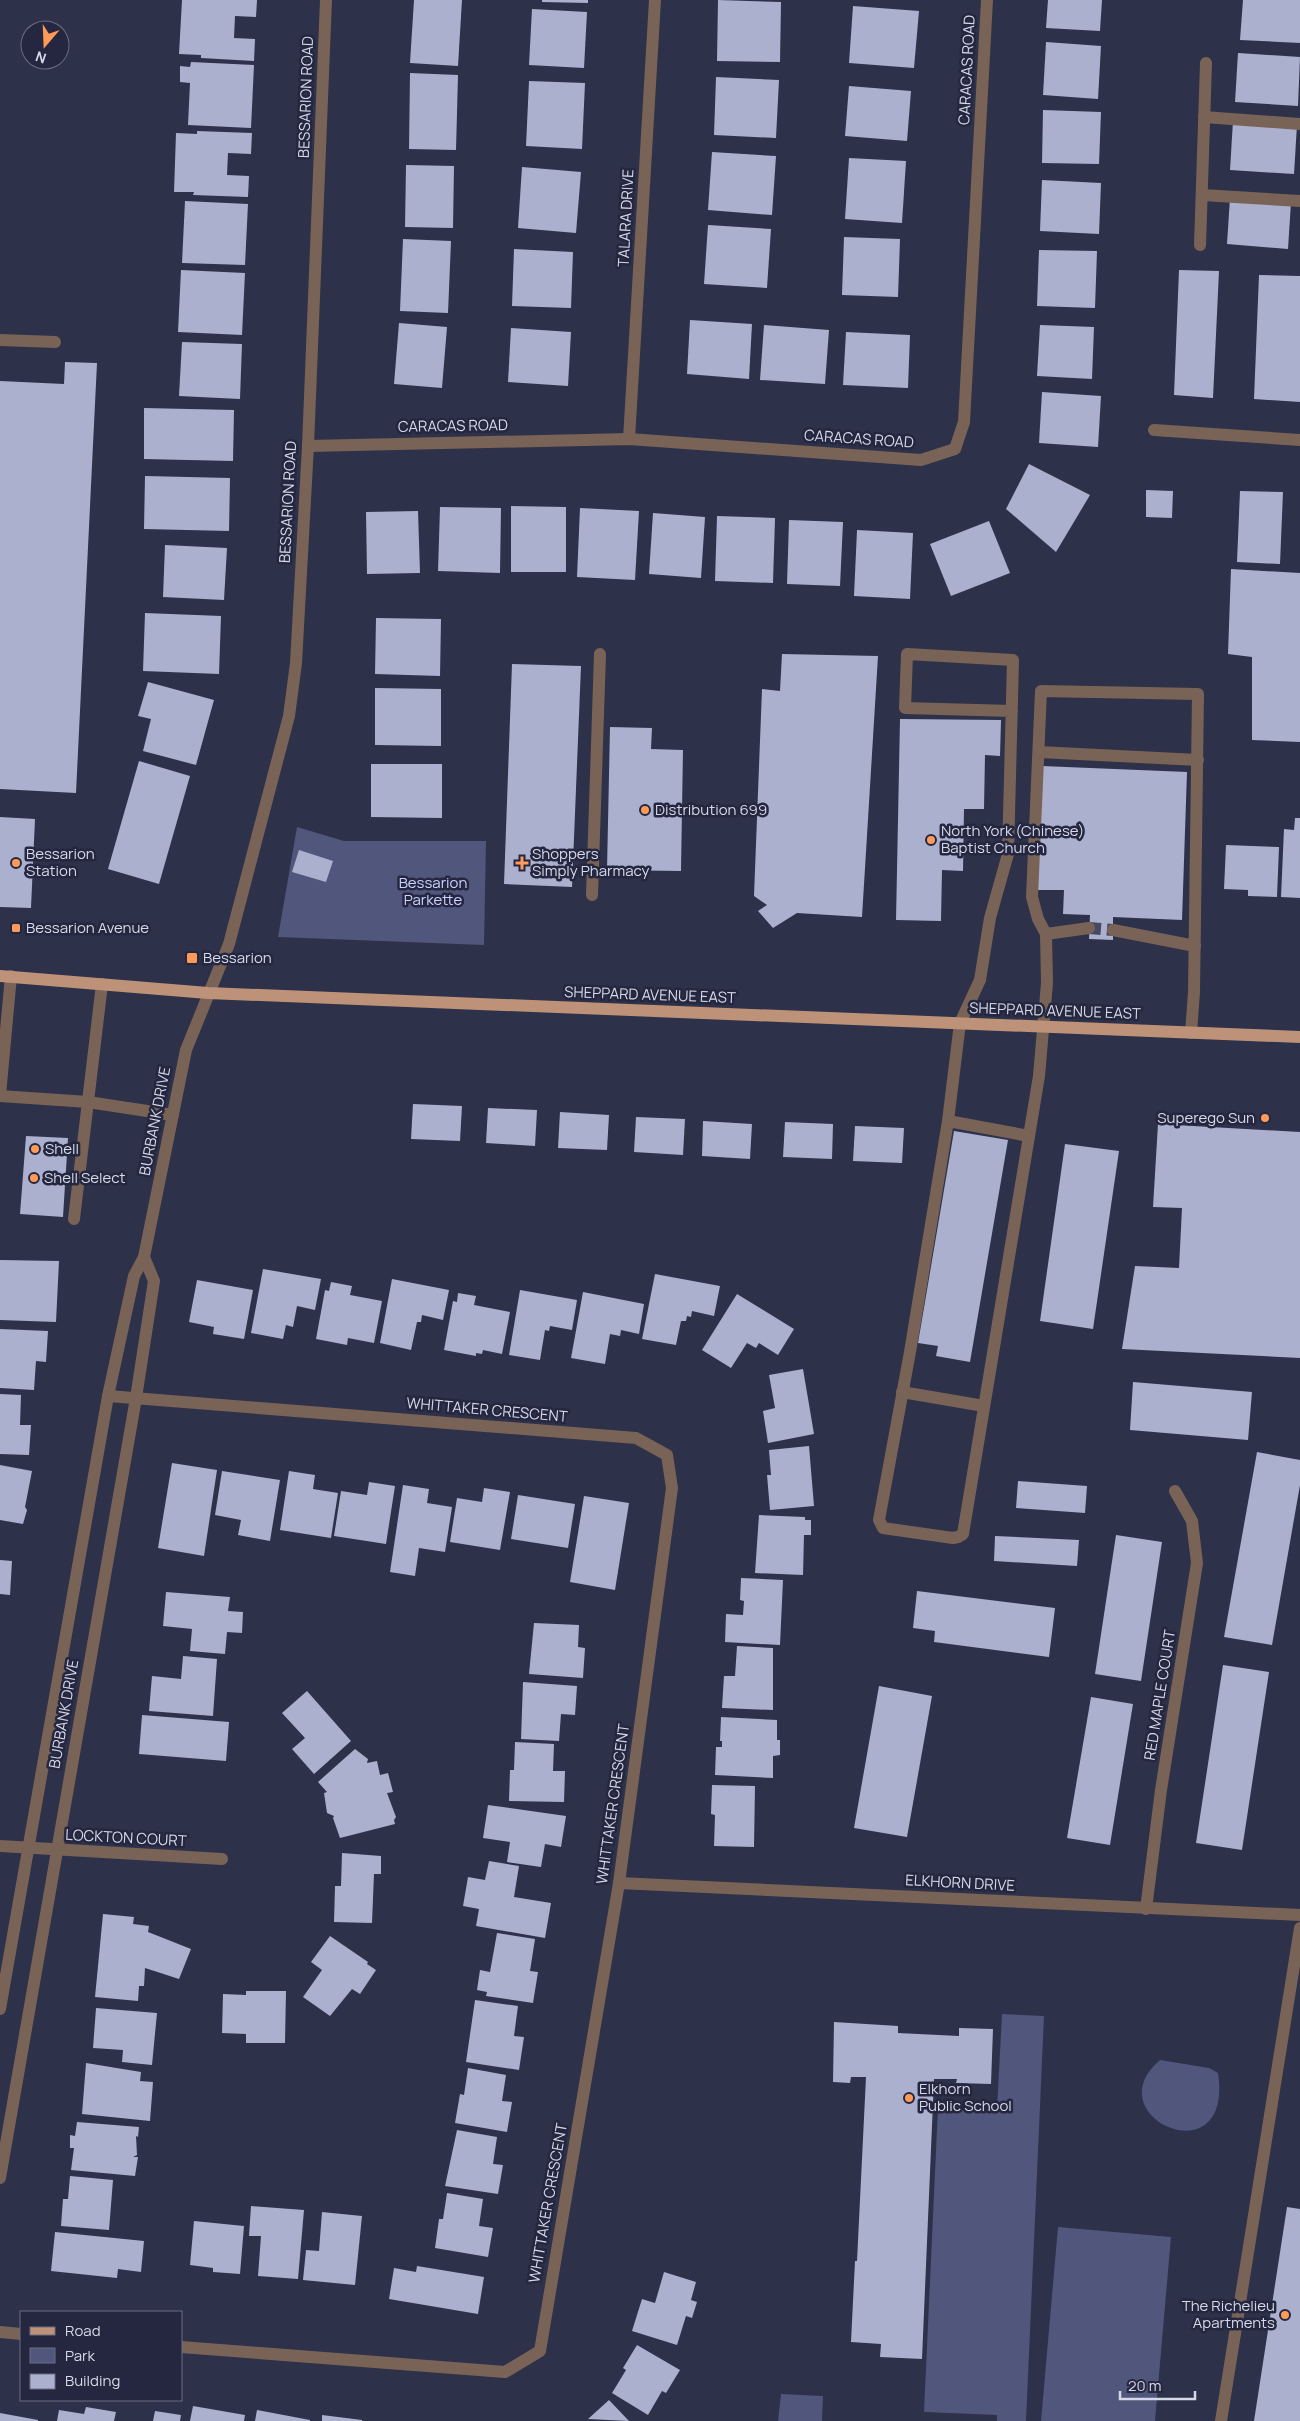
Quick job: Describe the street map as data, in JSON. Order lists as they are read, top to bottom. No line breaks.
{"streets":{"main road":["SHEPPARD AVENUE EAST"],"street":["CARACAS ROAD","BESSARION ROAD","TALARA DRIVE","BURBANK DRIVE","WHITTAKER CRESCENT","RED MAPLE COURT","LOCKTON COURT","ELKHORN DRIVE"]},"crossings":[["CARACAS ROAD","BESSARION ROAD"],["CARACAS ROAD","TALARA DRIVE"],["BESSARION ROAD","SHEPPARD AVENUE EAST"],["BESSARION ROAD","BURBANK DRIVE"],["SHEPPARD AVENUE EAST","BURBANK DRIVE"],["BURBANK DRIVE","WHITTAKER CRESCENT"],["BURBANK DRIVE","LOCKTON COURT"],["WHITTAKER CRESCENT","ELKHORN DRIVE"],["RED MAPLE COURT","ELKHORN DRIVE"]],"parks":["Bessarion Parkette"],"places":{"other":["Distribution 699","North York (Chinese) Baptist Church","Bessarion Station","Superego Sun","Shell","Shell Select","Elkhorn Public School","The Richelieu Apartments"],"health":["Shoppers Simply Pharmacy"],"transit":["Bessarion Avenue","Bessarion"]},"legend":["Road","Park","Building"],"scale_bar":"20 m","north":"bottom"}
